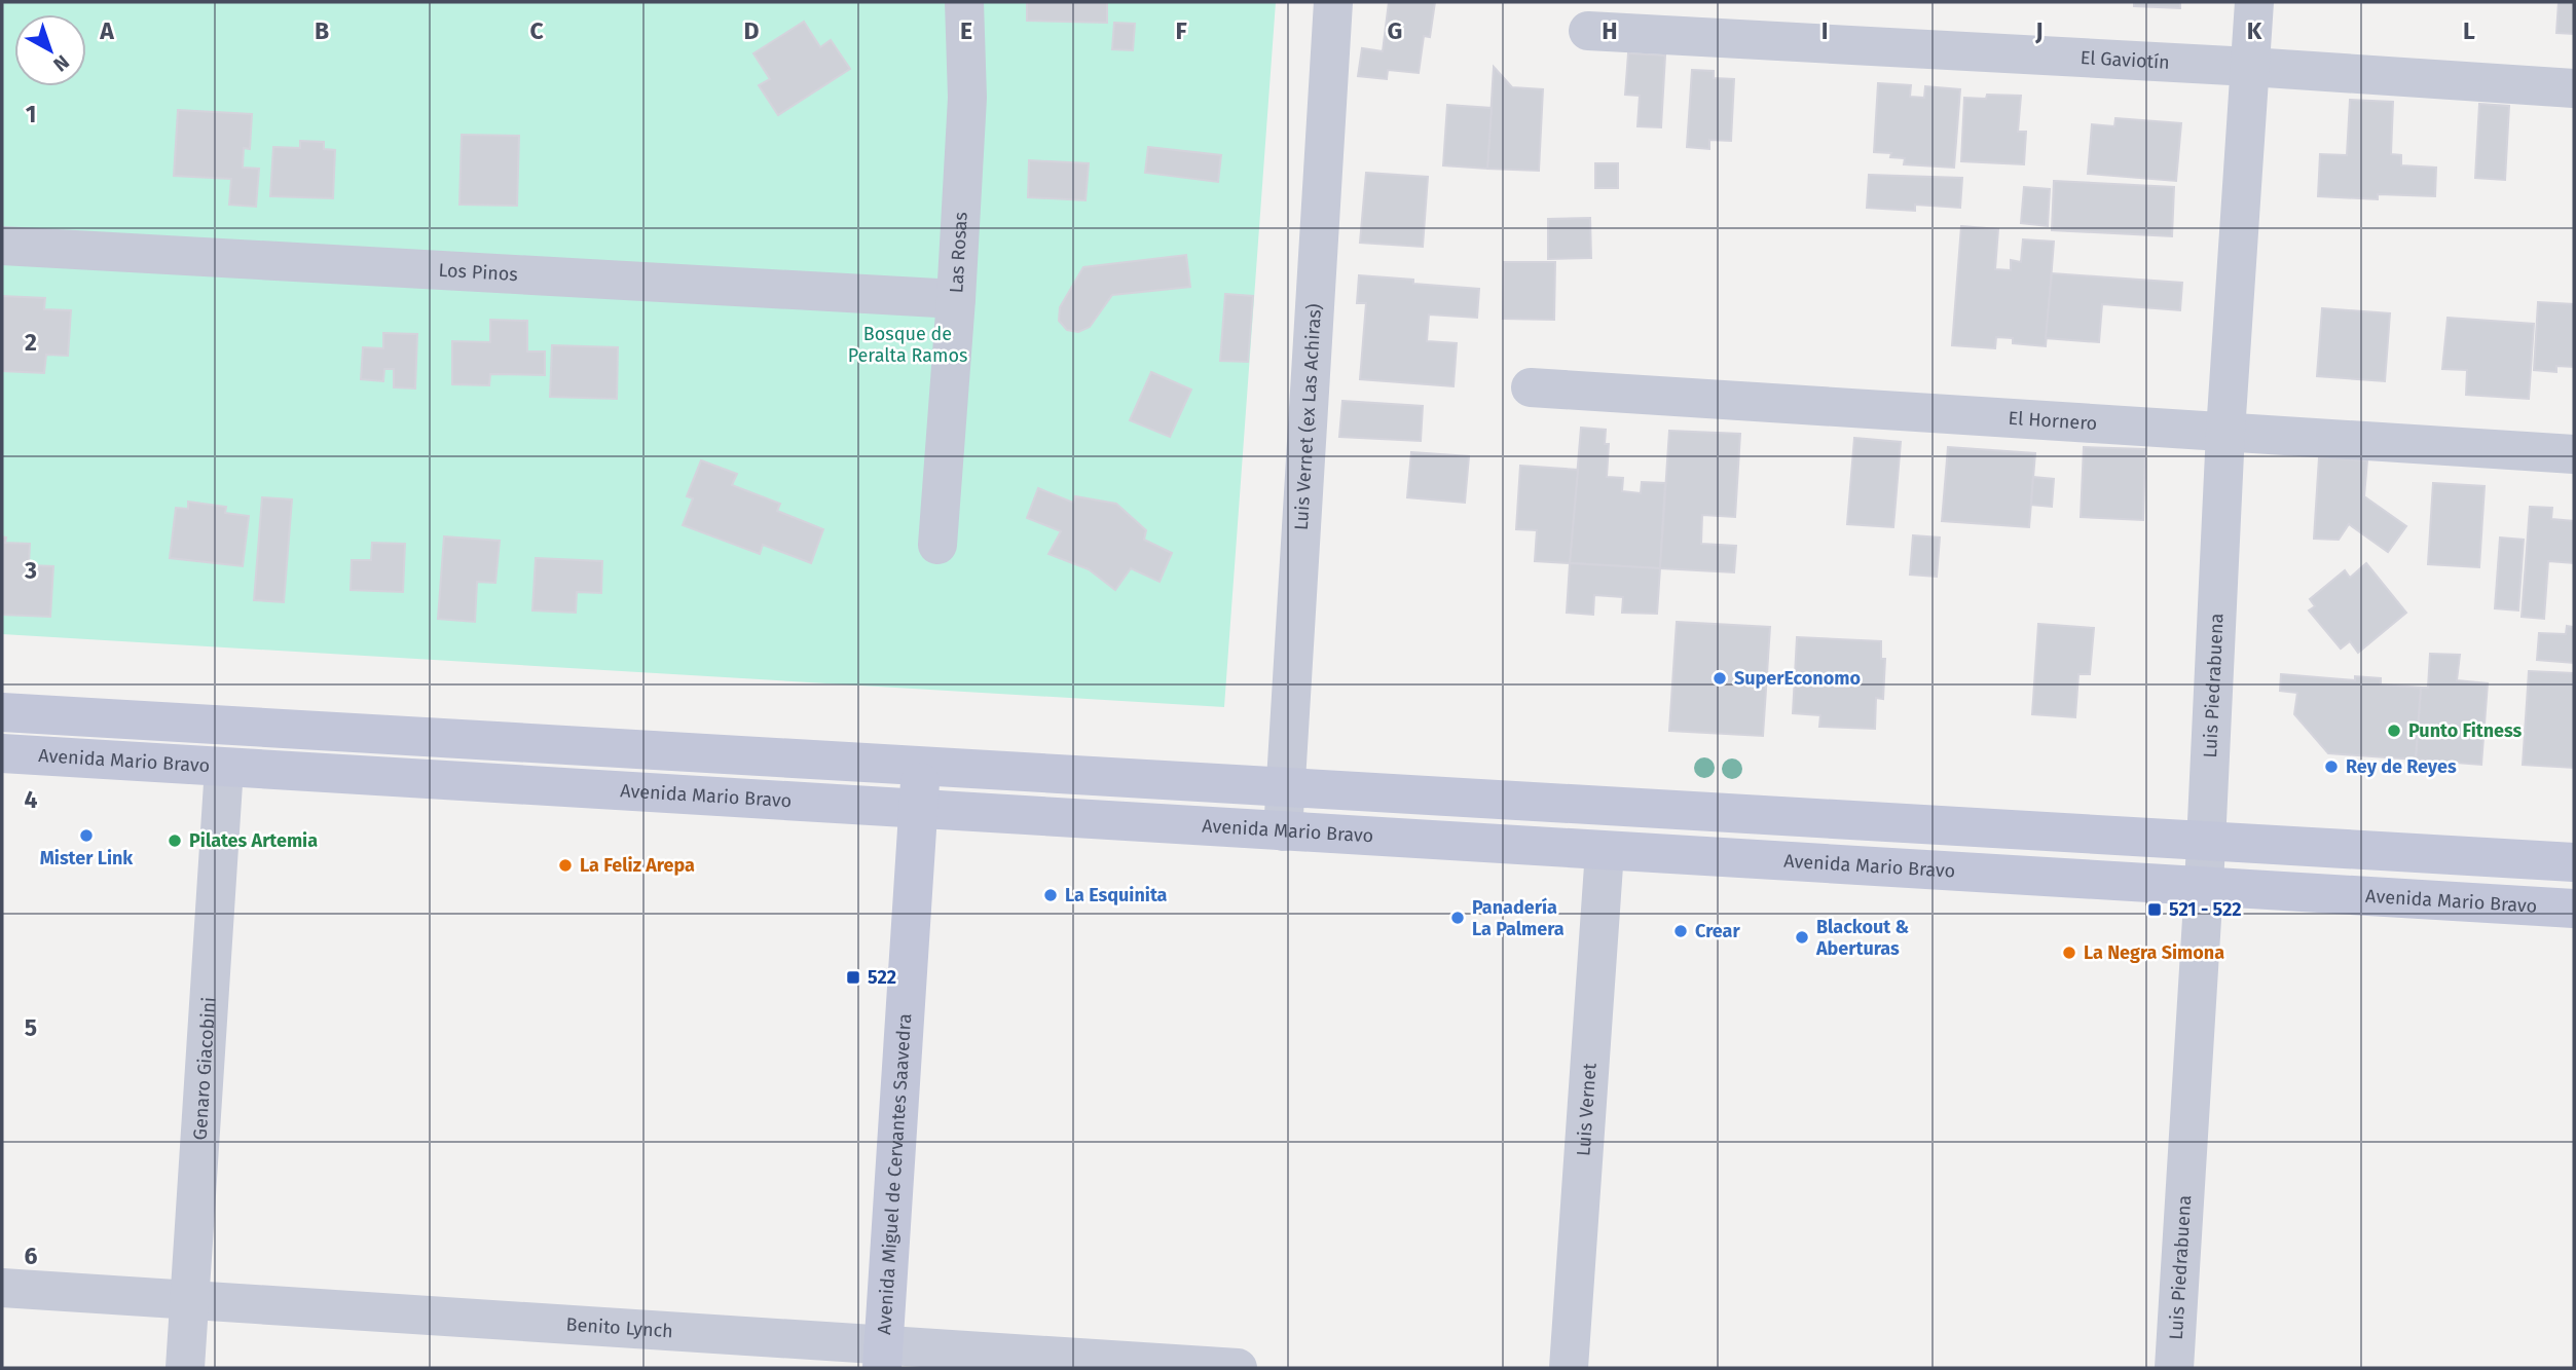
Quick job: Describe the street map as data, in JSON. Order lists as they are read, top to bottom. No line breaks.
{"streets":{"main road":["Avenida Mario Bravo","Avenida Miguel de Cervantes Saavedra"],"street":["El Gaviotín","Las Rosas","Los Pinos","Luis Vernet (ex Las Achiras)","El Hornero","Luis Piedrabuena","Genaro Giacobini","Luis Vernet","Benito Lynch"]},"crossings":[["El Gaviotín","Luis Piedrabuena"],["Las Rosas","Los Pinos"],["Luis Vernet (ex Las Achiras)","Avenida Mario Bravo"],["El Hornero","Luis Piedrabuena"],["Luis Piedrabuena","Avenida Mario Bravo"],["Avenida Mario Bravo","Genaro Giacobini"],["Avenida Mario Bravo","Luis Vernet"],["Avenida Mario Bravo","Avenida Miguel de Cervantes Saavedra"],["Genaro Giacobini","Benito Lynch"],["Avenida Miguel de Cervantes Saavedra","Benito Lynch"]],"parks":["Bosque de Peralta Ramos"],"places":{"other":["SuperEconomo","Punto Fitness","Rey de Reyes","Mister Link","Pilates Artemia","La Feliz Arepa","La Esquinita","Panadería La Palmera","Crear","Blackout & Aberturas","La Negra Simona"],"transit":["521 - 522","522"]},"north":"bottom right","grid":{"columns":["A","B","C","D","E","F","G","H","I","J","K","L"],"rows":["1","2","3","4","5","6"]}}
